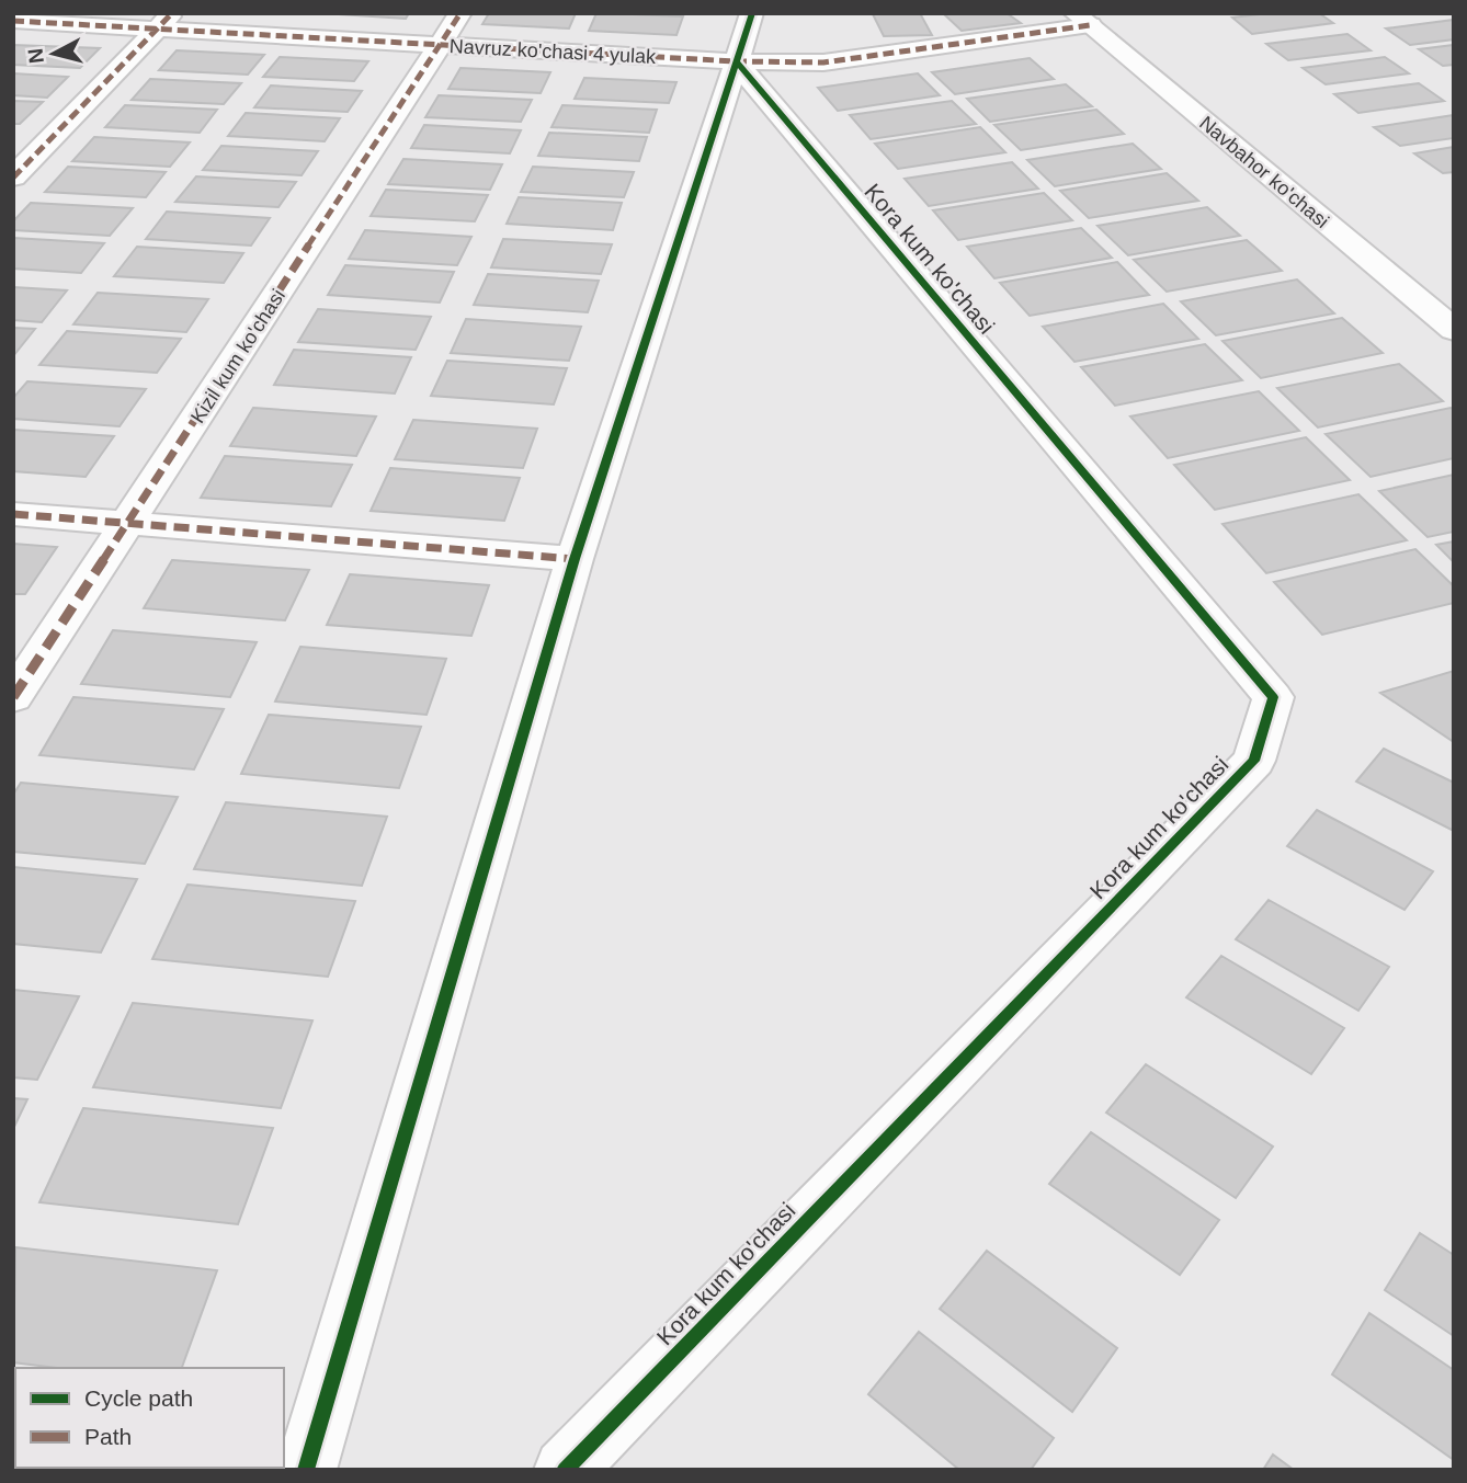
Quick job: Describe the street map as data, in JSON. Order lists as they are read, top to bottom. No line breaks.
{"streets":{"street":["Navruz ko'chasi 4 yulak","Navbahor ko'chasi","Kora kum ko'chasi","Kizil kum ko'chasi"]},"crossings":[["Navruz ko'chasi 4 yulak","Navbahor ko'chasi"],["Navruz ko'chasi 4 yulak","Kora kum ko'chasi"],["Navruz ko'chasi 4 yulak","Kizil kum ko'chasi"]],"legend":["Cycle path","Path"],"north":"left"}
